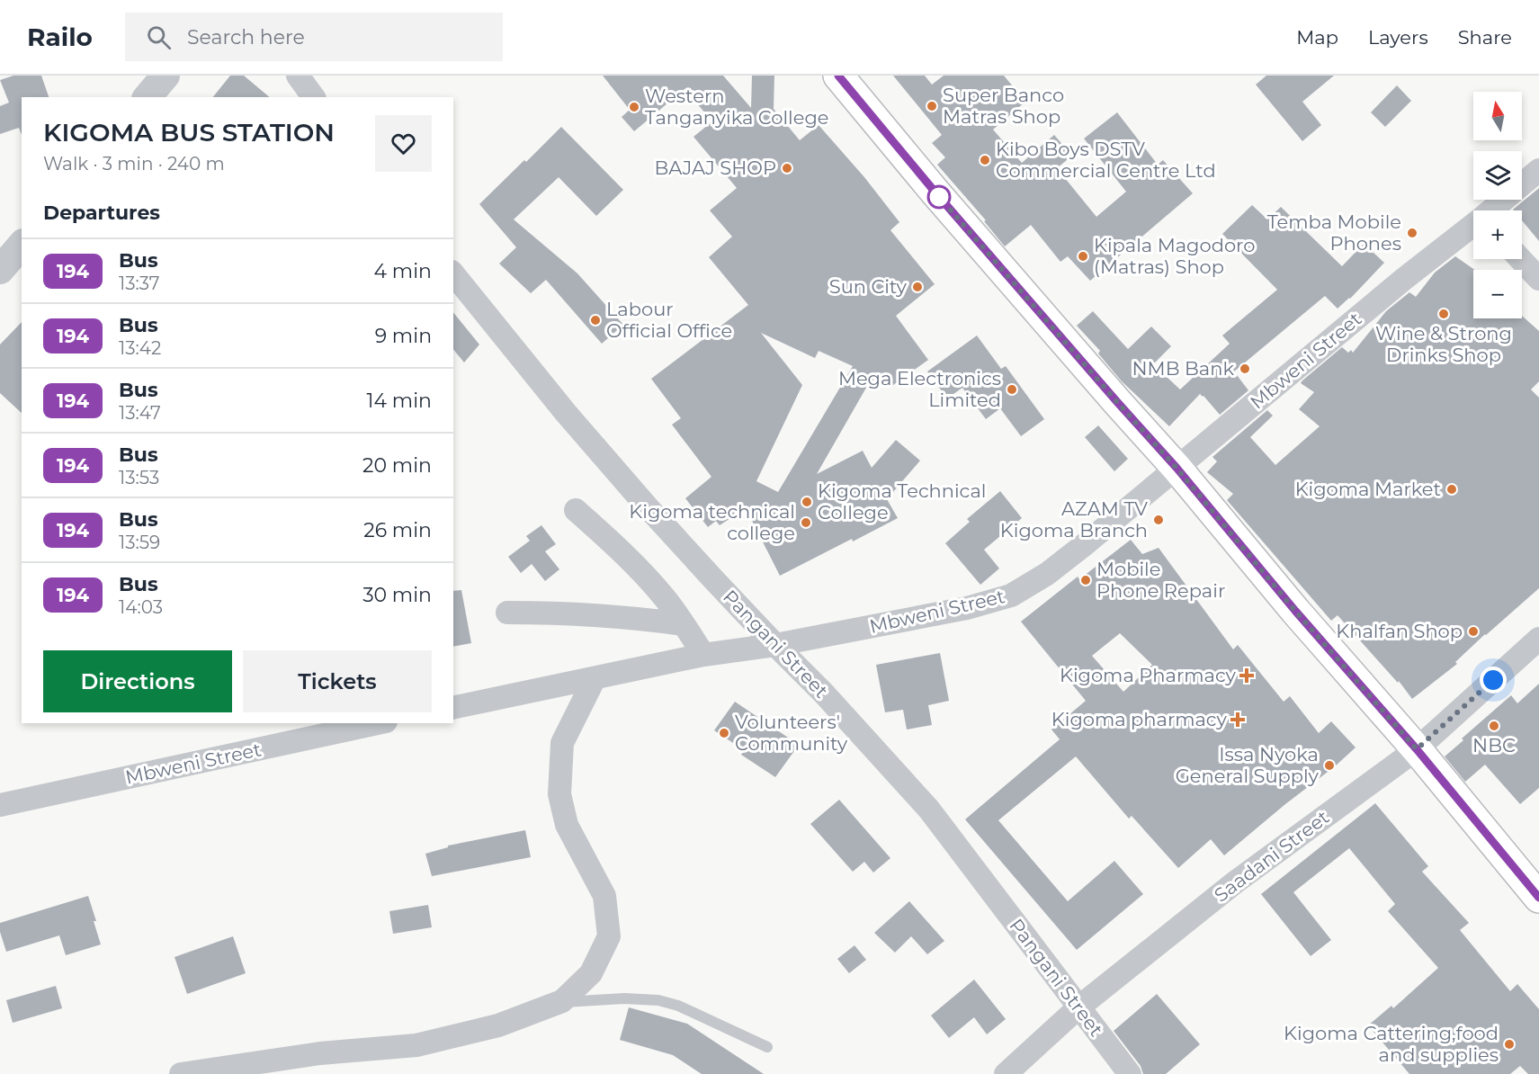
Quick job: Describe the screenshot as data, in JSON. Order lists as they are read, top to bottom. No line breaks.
{"streets":{"street":["Mbweni Street","Pangani Street","Saadani Street"]},"crossings":[["Mbweni Street","Pangani Street"],["Pangani Street","Saadani Street"]],"places":{"other":["Super Banco Matras Shop","Western Tanganyika College","Kibo Boys DSTV Commercial Centre Ltd","BAJAJ SHOP","Temba Mobile Phones","Kipala Magodoro (Matras) Shop","Sun City","Wine & Strong Drinks Shop","Labour Official Office","NMB Bank","Mega Electronics Limited","Kigoma Market","Kigoma Technical College","AZAM TV Kigoma Branch","Kigoma technical college","Mobile Phone Repair","Khalfan Shop","NBC","Volunteers' Community","Issa Nyoka General Supply","Kigoma Cattering,food and supplies"],"health":["Kigoma Pharmacy","Kigoma pharmacy"]},"lines":["bus line 194"],"north":"top","page":{"header":"Railo","search":"Search here","nav":["Map","Layers","Share"],"map_buttons":["+","−"],"heading":[["KIGOMA BUS STATION","Walk · 3 min · 240 m"],"Departures"],"list":[{"mark":"194","name":"Bus","note":"13:37","value":"4 min"},{"mark":"194","name":"Bus","note":"13:42","value":"9 min"},{"mark":"194","name":"Bus","note":"13:47","value":"14 min"},{"mark":"194","name":"Bus","note":"13:53","value":"20 min"},{"mark":"194","name":"Bus","note":"13:59","value":"26 min"},{"mark":"194","name":"Bus","note":"14:03","value":"30 min"}],"buttons":["Directions","Tickets"]}}
